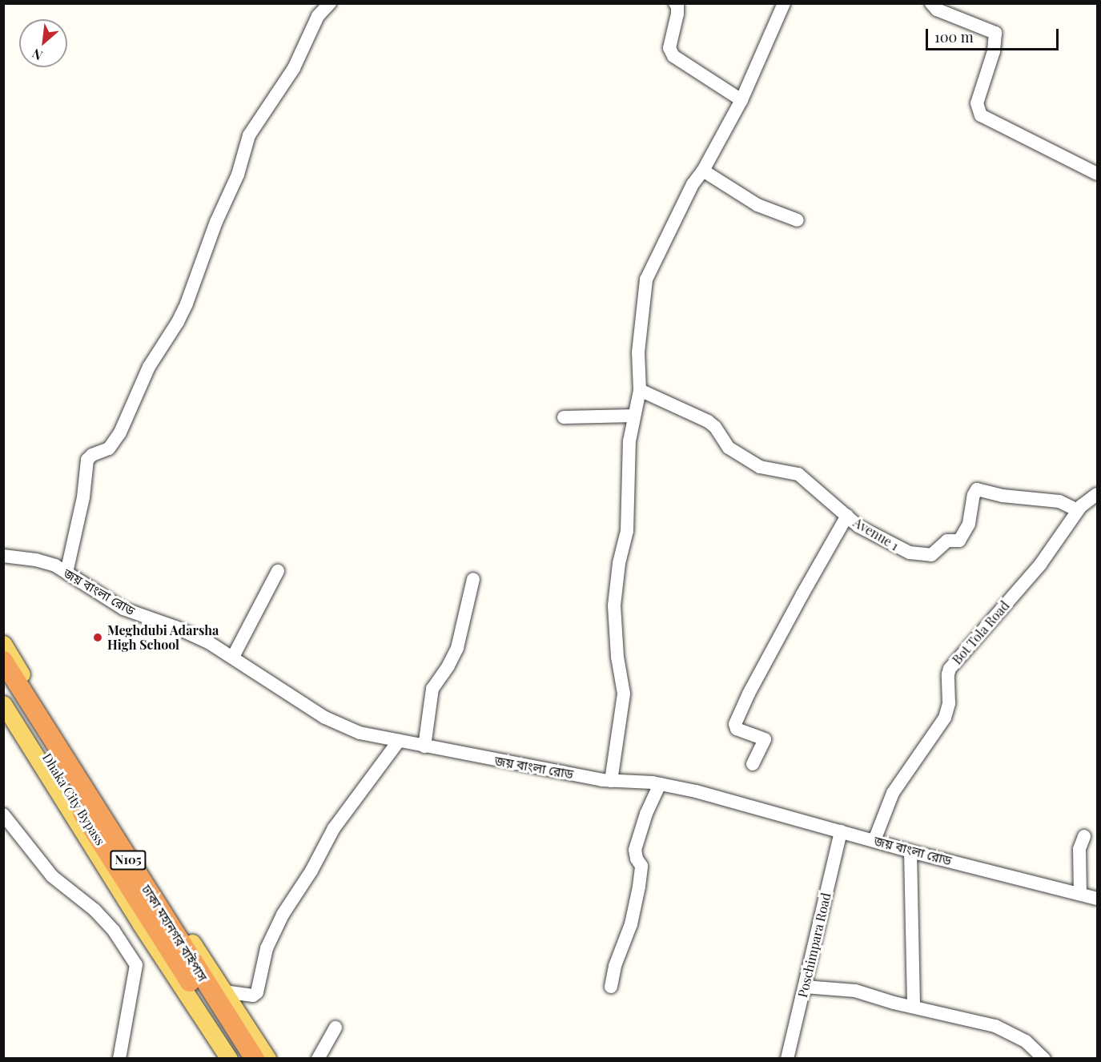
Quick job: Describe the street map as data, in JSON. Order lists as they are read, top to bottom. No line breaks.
{"streets":{"highway":["Dhaka City Bypass","N105","ঢাকা মহানগর বাইপাস"],"street":["Avenue 1","জয় বাংলা রোড","Bot Tola Road","Poschimpara Road"]},"crossings":[["Avenue 1","Bot Tola Road"],["জয় বাংলা রোড","Bot Tola Road"],["জয় বাংলা রোড","Poschimpara Road"]],"places":["Meghdubi Adarsha High School"],"scale_bar":"100 m","north":"bottom left"}
